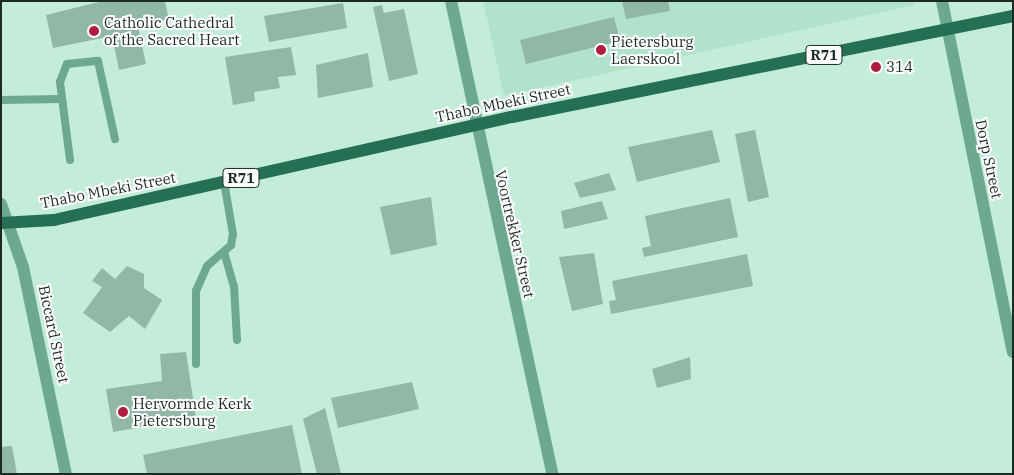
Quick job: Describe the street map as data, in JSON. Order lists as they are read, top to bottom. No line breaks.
{"streets":{"main road":["R71","Thabo Mbeki Street"],"street":["Dorp Street","Voortrekker Street","Biccard Street"]},"crossings":[["Thabo Mbeki Street","Dorp Street"],["Thabo Mbeki Street","Voortrekker Street"],["Thabo Mbeki Street","Biccard Street"]],"places":["Catholic Cathedral of the Sacred Heart","Pietersburg Laerskool","314","Hervormde Kerk Pietersburg"]}
